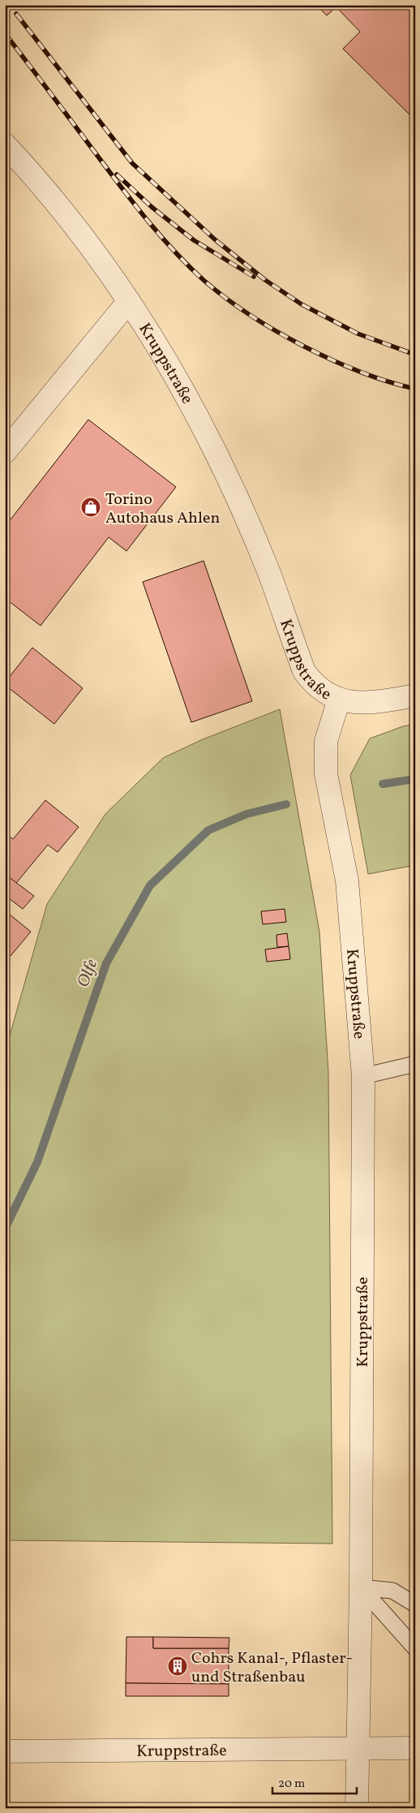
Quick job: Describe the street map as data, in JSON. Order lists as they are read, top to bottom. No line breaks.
{"streets":{"street":["Kruppstraße"]},"water":["Olfe"],"places":{"shop":["Torino Autohaus Ahlen"],"building":["Cohrs Kanal-, Pflaster- und Straßenbau"]},"scale_bar":"20 m"}
